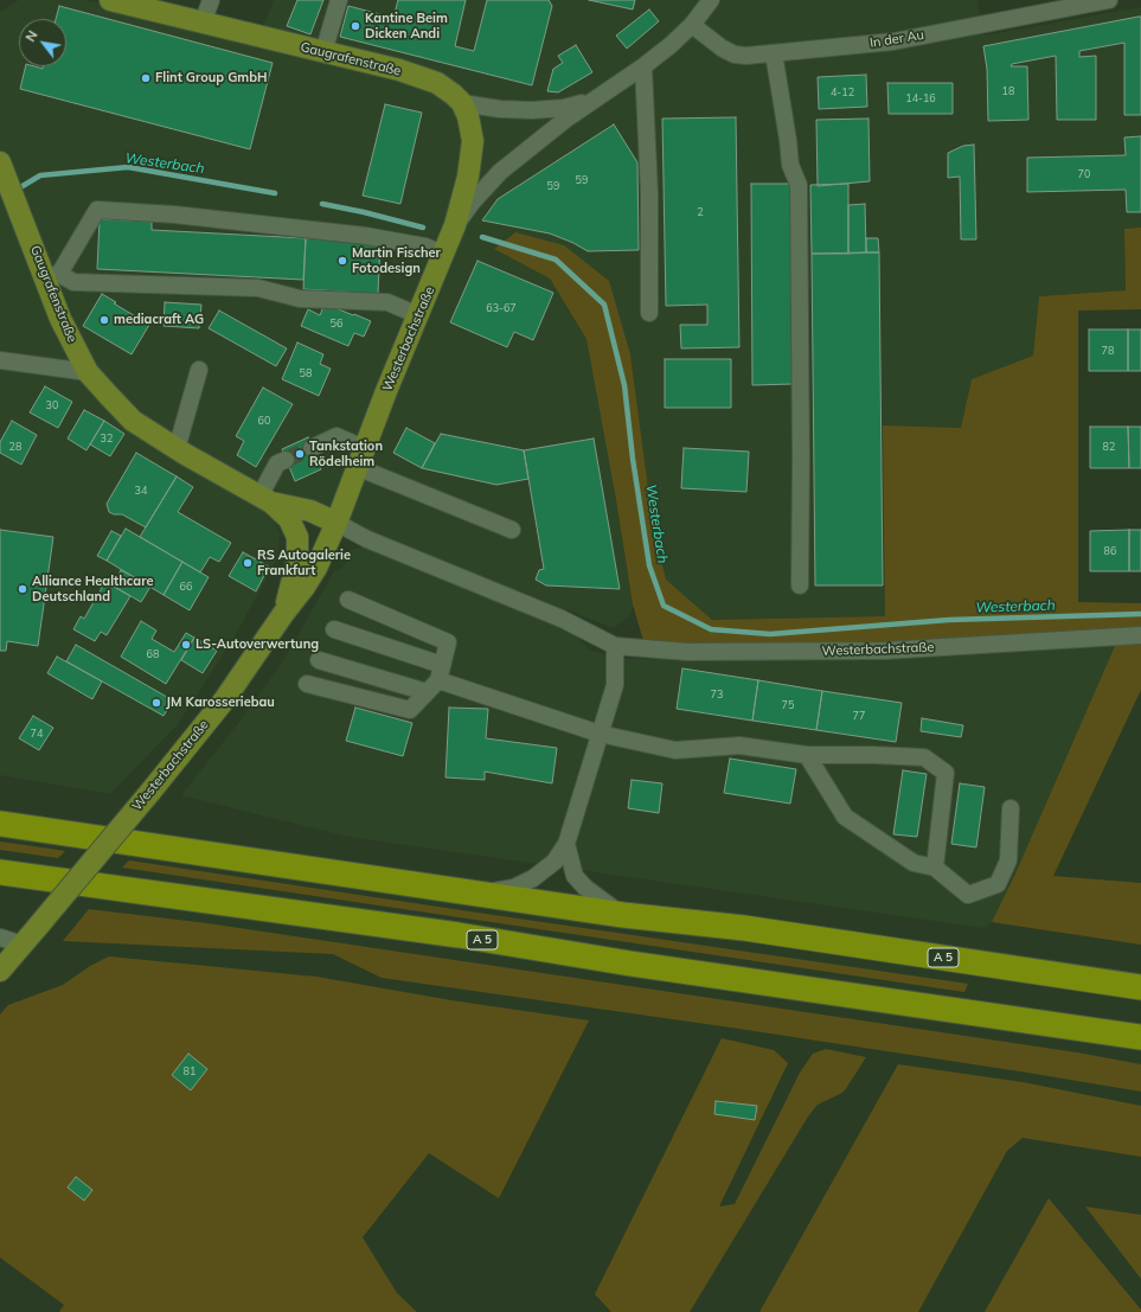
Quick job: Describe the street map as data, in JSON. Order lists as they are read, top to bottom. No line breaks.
{"streets":{"highway":["A 5"],"main road":["Gaugrafenstraße","Westerbachstraße"],"street":["In der Au"]},"crossings":[["In der Au","Westerbachstraße"],["Gaugrafenstraße","Westerbachstraße"]],"water":["Westerbach"],"places":["Kantine Beim Dicken Andi","Flint Group GmbH","Martin Fischer Fotodesign","mediacraft AG","Tankstation Rödelheim","RS Autogalerie Frankfurt","Alliance Healthcare Deutschland","LS-Autoverwertung","JM Karosseriebau"],"house_numbers":["18","4-12","14-16","70","59","59","2","63-67","56","78","58","30","60","32","28","82","34","86","66","68","73","75","77","74","81"],"north":"top left"}
